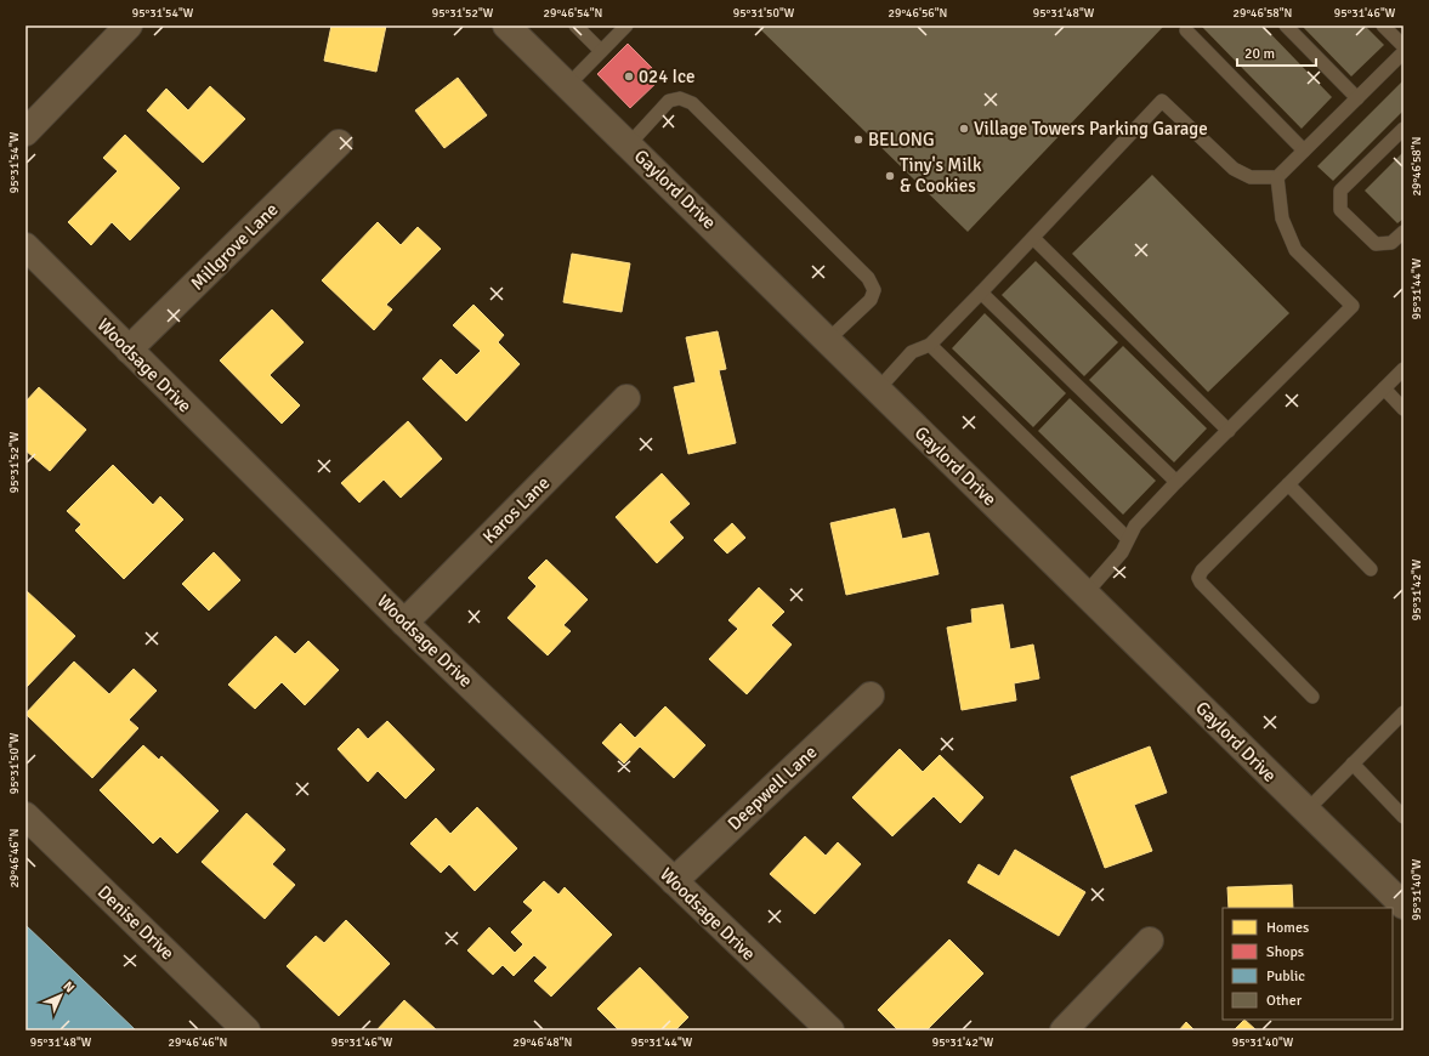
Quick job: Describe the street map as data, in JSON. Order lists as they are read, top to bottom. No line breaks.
{"streets":{"street":["Gaylord Drive","Millgrove Lane","Woodsage Drive","Karos Lane","Deepwell Lane","Denise Drive"]},"crossings":[["Millgrove Lane","Woodsage Drive"],["Woodsage Drive","Karos Lane"],["Woodsage Drive","Deepwell Lane"]],"places":["024 Ice","Village Towers Parking Garage","BELONG","Tiny's Milk & Cookies"],"legend":["Homes","Shops","Public","Other"],"scale_bar":"20 m","north":"top right","coordinates":["95°31'54\"W","95°31'52\"W","29°46'54\"N","95°31'50\"W","29°46'56\"N","95°31'48\"W","29°46'58\"N","95°31'46\"W","95°31'44\"W","95°31'42\"W","29°46'46\"N","95°31'40\"W","29°46'48\"N"]}
